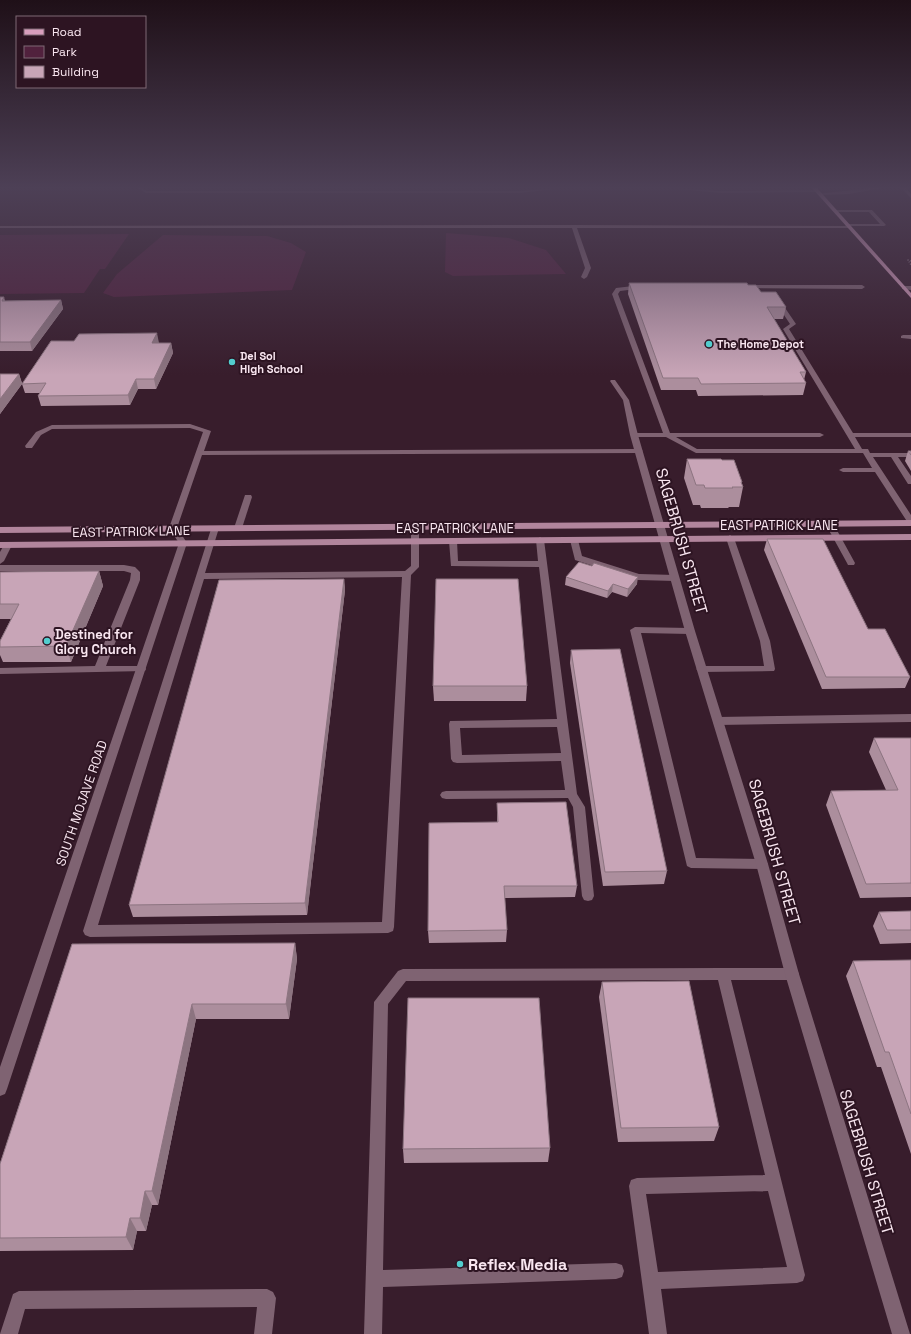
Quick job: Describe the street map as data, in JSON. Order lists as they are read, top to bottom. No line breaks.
{"streets":{"main road":["EAST PATRICK LANE"],"street":["SAGEBRUSH STREET","SOUTH MOJAVE ROAD"]},"crossings":[["EAST PATRICK LANE","SAGEBRUSH STREET"],["EAST PATRICK LANE","SOUTH MOJAVE ROAD"]],"places":["The Home Depot","Del Sol High School","Destined for Glory Church","Reflex Media"],"legend":["Road","Park","Building"]}
